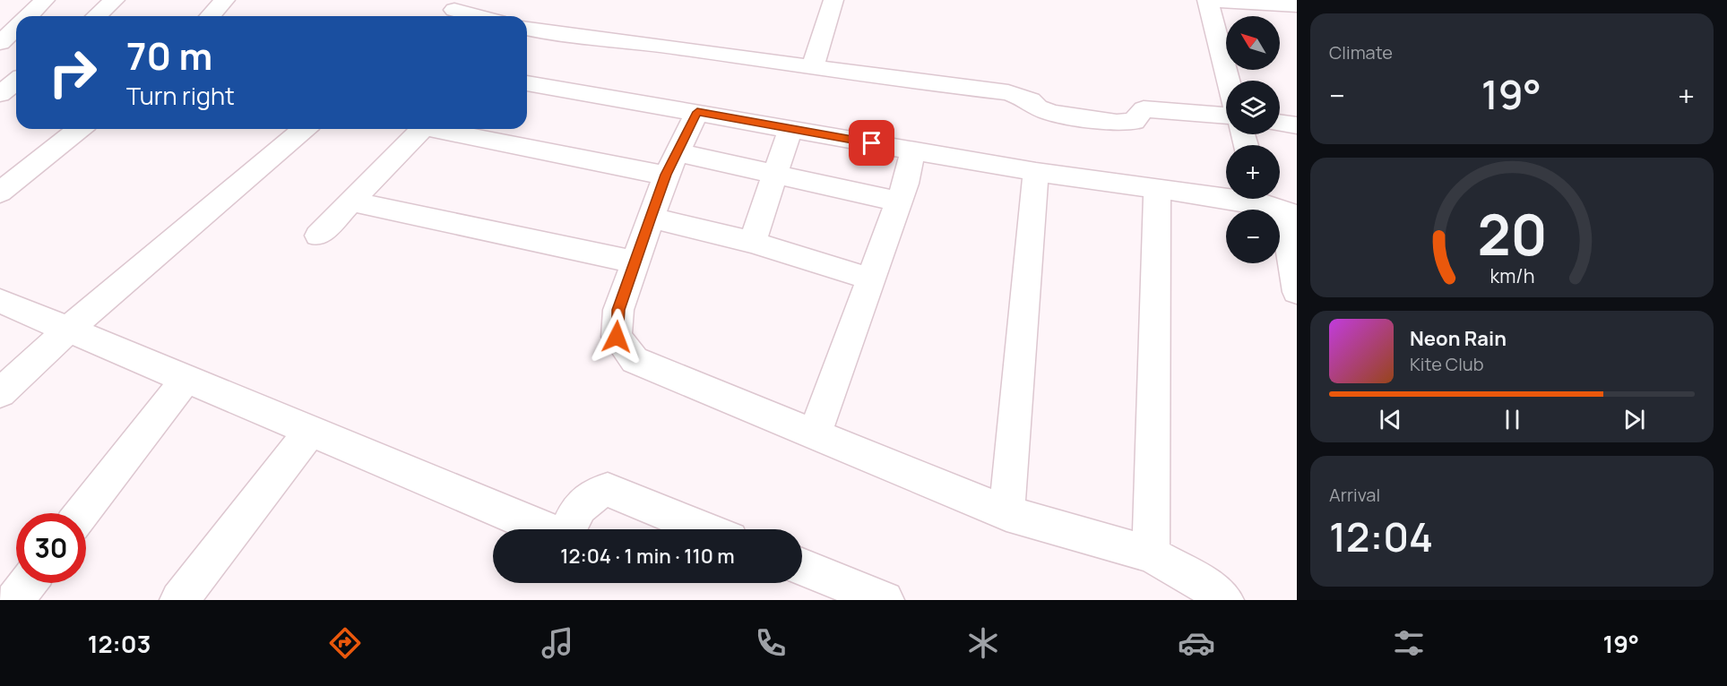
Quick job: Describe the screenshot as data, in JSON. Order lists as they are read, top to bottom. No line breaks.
{"north":"top left","page":{"tile":["Climate",["Arrival","12:04"]],"map_buttons":["+","−"],"turn":["70 m","Turn right"],"heat":["−","19°","+"],"song":["Neon Rain","Kite Club"],"limit":"30","trip":"12:04 · 1 min · 110 m","tabs":["12:03","19°"],"gauge":["20","km/h"]}}
